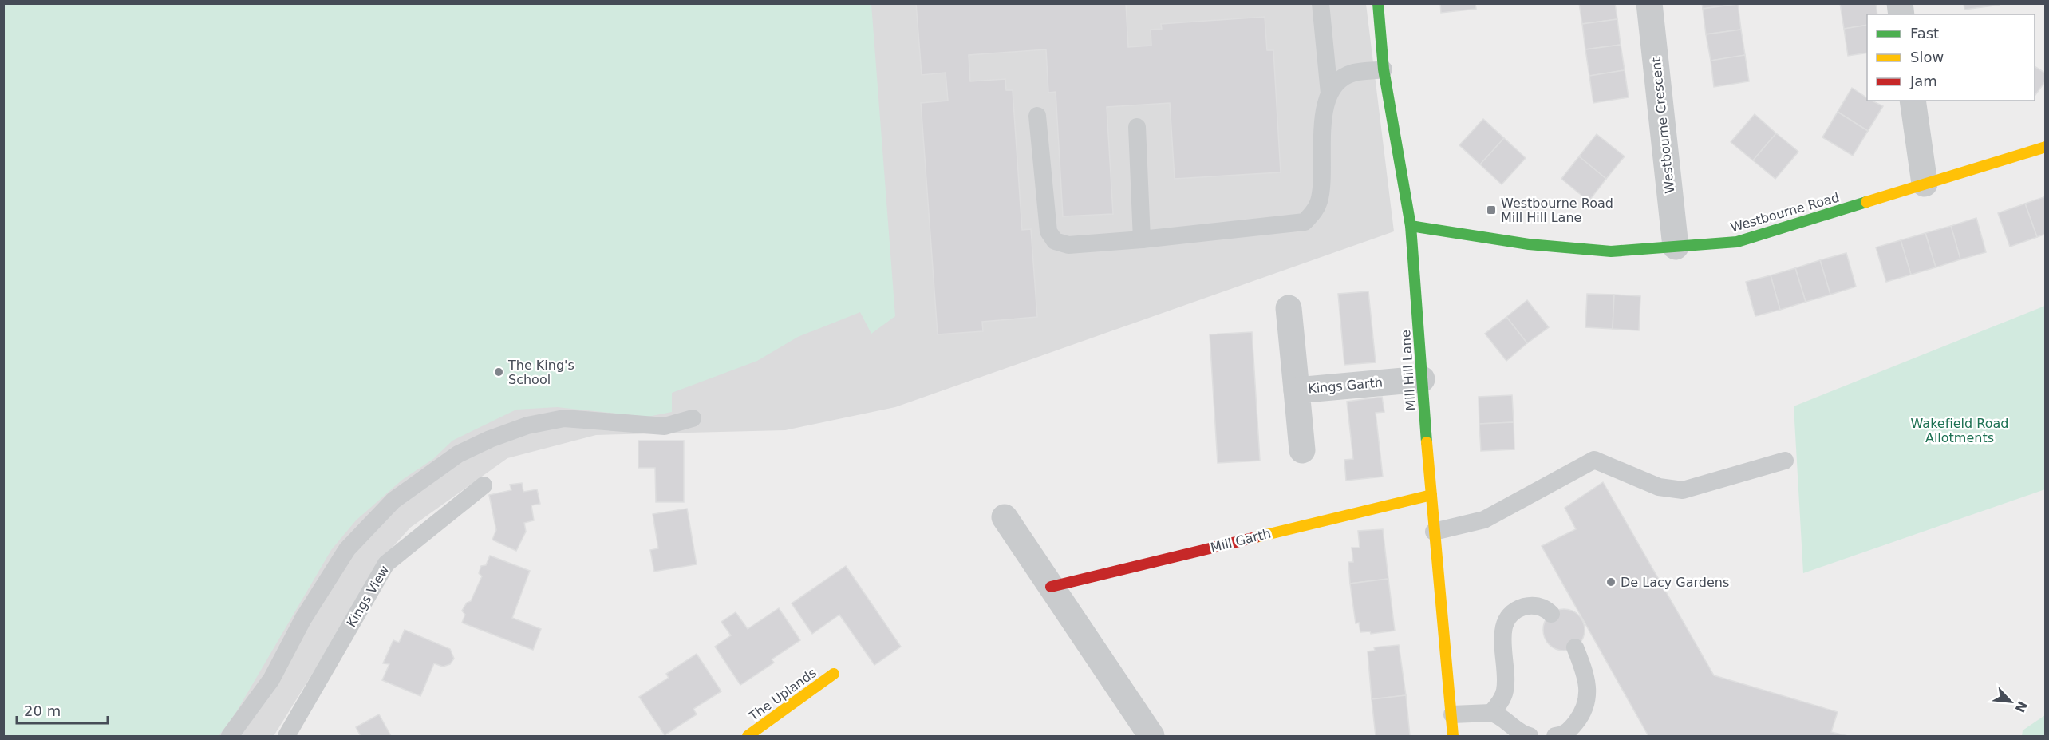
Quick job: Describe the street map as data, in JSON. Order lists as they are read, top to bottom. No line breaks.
{"streets":{"street":["Westbourne Crescent","Westbourne Road","Mill Hill Lane","Kings Garth","Mill Garth","The Uplands"],"lane":["Kings View"]},"crossings":[["Westbourne Crescent","Westbourne Road"],["Westbourne Road","Mill Hill Lane"],["Mill Hill Lane","Kings Garth"],["Mill Hill Lane","Mill Garth"]],"parks":["Wakefield Road Allotments"],"places":{"transit":["Westbourne Road Mill Hill Lane"],"other":["The King's School","De Lacy Gardens"]},"legend":["Fast","Slow","Jam"],"scale_bar":"20 m","north":"bottom right"}
